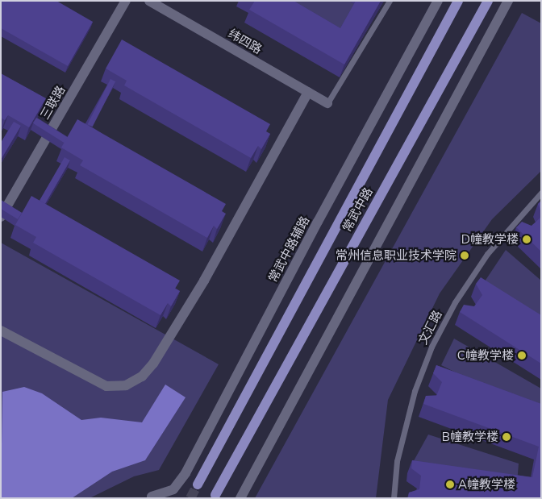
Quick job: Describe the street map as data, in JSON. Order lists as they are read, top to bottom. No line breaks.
{"streets":{"main road":["常武中路"],"street":["纬四路","三联路","常武中路辅路"],"lane":["文汇路"]},"places":["D幢教学楼","常州信息职业技术学院","C幢教学楼","B幢教学楼","A幢教学楼"]}
